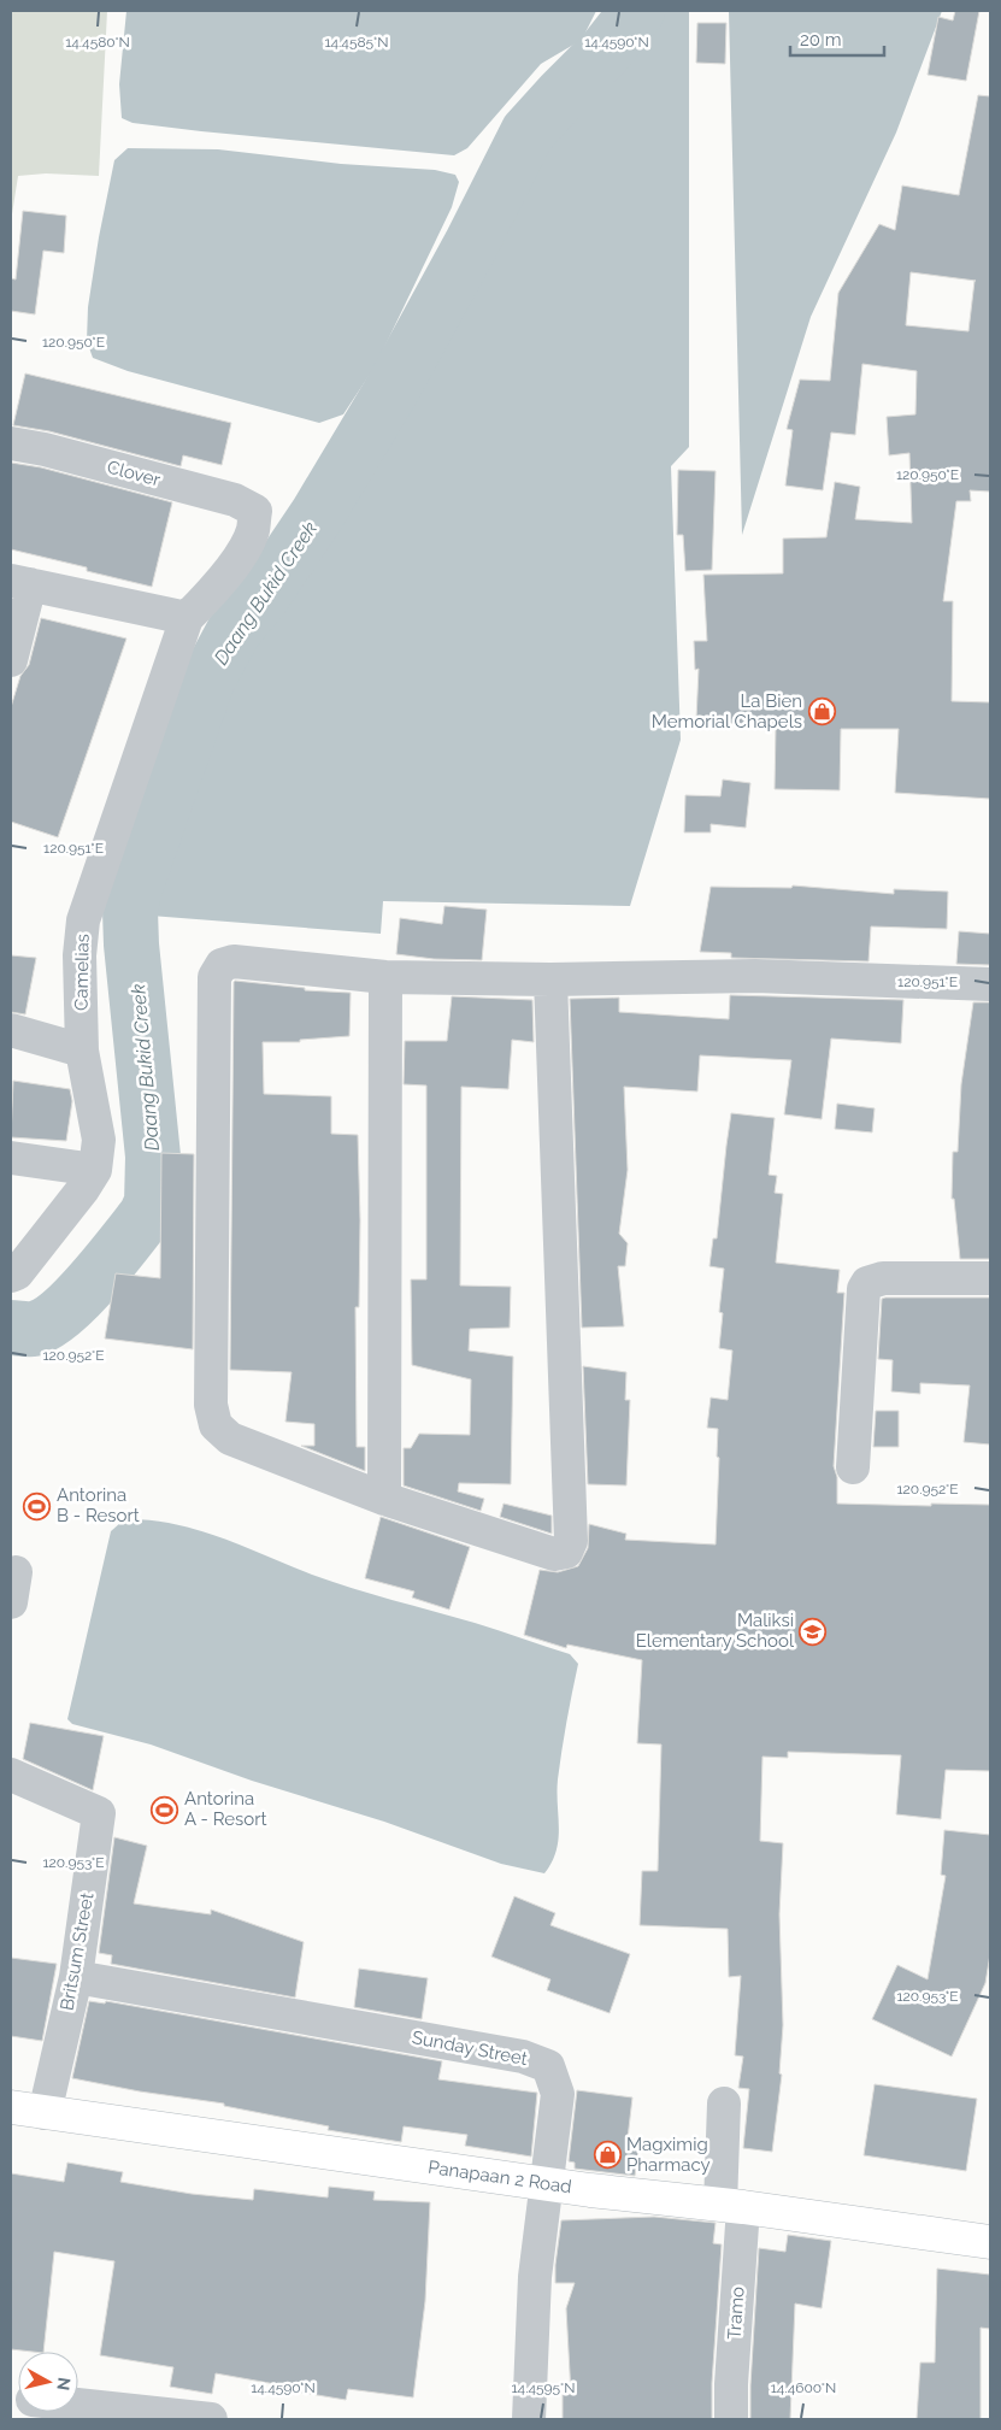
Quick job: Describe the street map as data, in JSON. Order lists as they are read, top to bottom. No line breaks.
{"streets":{"street":["Clover","Camelias","Britsum Street","Sunday Street","Panapaan 2 Road","Tramo"]},"crossings":[["Clover","Camelias"],["Britsum Street","Sunday Street"],["Britsum Street","Panapaan 2 Road"],["Sunday Street","Panapaan 2 Road"],["Panapaan 2 Road","Tramo"]],"water":["Daang Bukid Creek"],"places":{"shop":["La Bien Memorial Chapels","Magximig Pharmacy"],"sports":["Antorina B - Resort","Antorina A - Resort"],"school or university":["Maliksi Elementary School"]},"scale_bar":"20 m","north":"right","coordinates":["14.4580°N","14.4585°N","14.4590°N","120.950°E","120.951°E","120.952°E","120.953°E","14.4595°N","14.4600°N"]}
